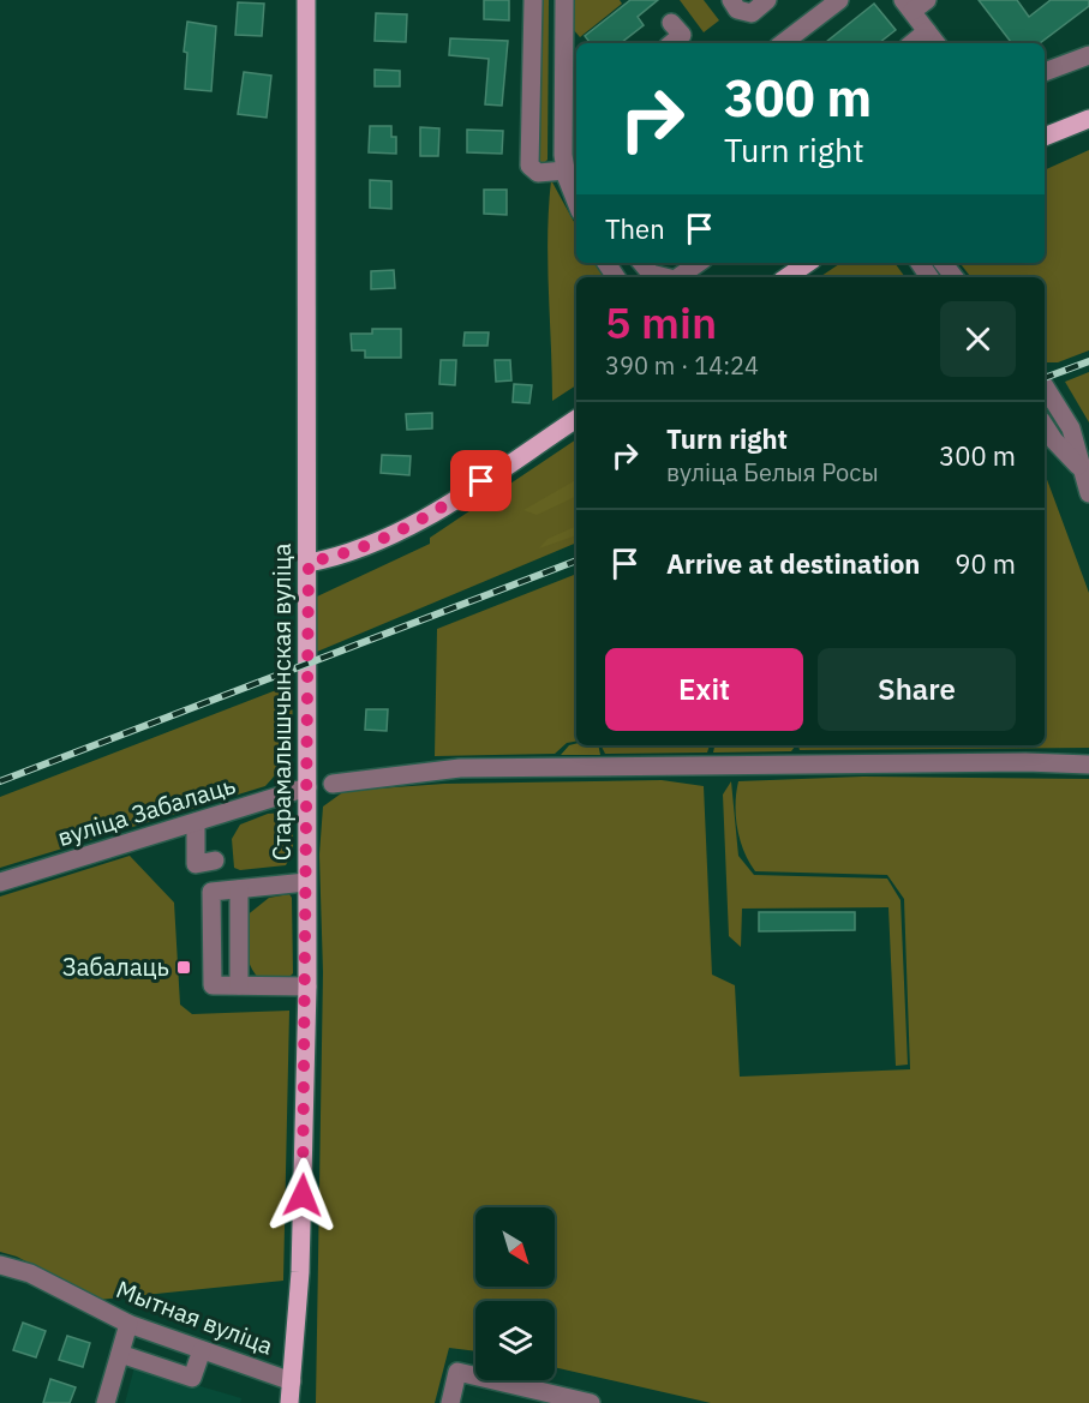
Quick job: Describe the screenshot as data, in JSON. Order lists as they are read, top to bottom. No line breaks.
{"streets":{"main road":["Старамалышчынская вуліца"],"street":["вуліца Забалаць","Мытная вуліца"]},"crossings":[["Старамалышчынская вуліца","вуліца Забалаць"],["Старамалышчынская вуліца","Мытная вуліца"]],"places":{"transit":["Забалаць"]},"north":"bottom right","page":{"turn":["300 m","Turn right"],"then":"Then","heading":["5 min","390 m · 14:24"],"list":[{"name":"Turn right","note":"вуліца Белыя Росы","value":"300 m"},{"name":"Arrive at destination","value":"90 m"}],"buttons":["Exit","Share"]}}
